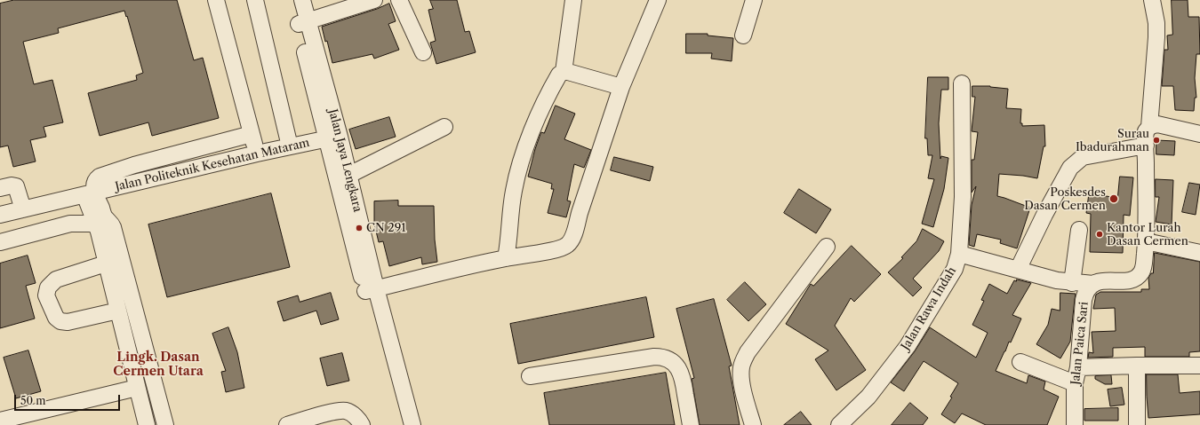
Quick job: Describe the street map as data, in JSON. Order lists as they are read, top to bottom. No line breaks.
{"streets":{"street":["Jalan Jaya Lengkara","Jalan Politeknik Kesehatan Mataram","Jalan Rawa Indah","Jalan Paica Sari"]},"crossings":[["Jalan Jaya Lengkara","Jalan Politeknik Kesehatan Mataram"]],"districts":["Lingk. Dasan Cermen Utara"],"places":["Surau Ibadurahman","Poskesdes Dasan Cermen","CN 291","Kantor Lurah Dasan Cermen"],"scale_bar":"50 m"}
